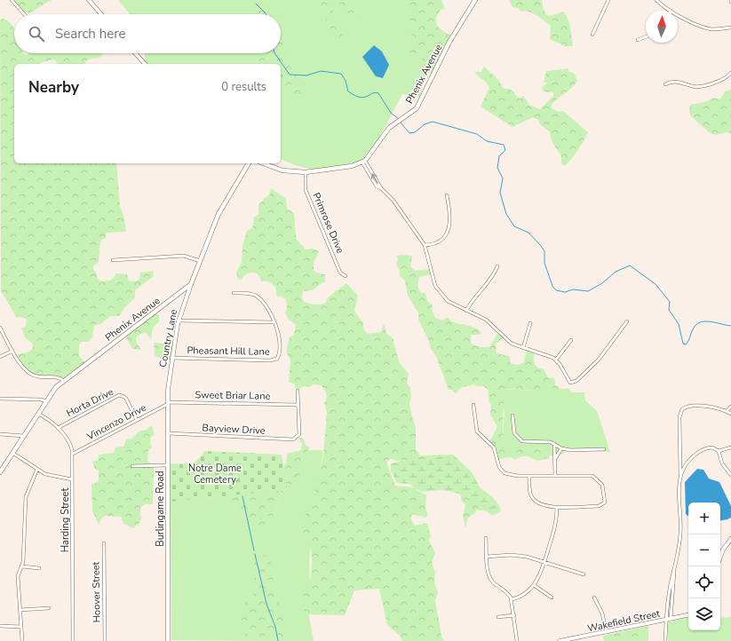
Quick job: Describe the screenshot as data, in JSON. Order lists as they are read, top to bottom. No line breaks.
{"streets":{"main road":["Phenix Avenue"],"street":["Primrose Drive","Country Lane","Pheasant Hill Lane","Sweet Briar Lane","Horta Drive","Vincenzo Drive","Bayview Drive","Burlingame Road","Harding Street","Hoover Street","Wakefield Street"]},"crossings":[["Phenix Avenue","Country Lane"],["Phenix Avenue","Harding Street"],["Country Lane","Pheasant Hill Lane"],["Country Lane","Burlingame Road"],["Sweet Briar Lane","Vincenzo Drive"],["Sweet Briar Lane","Bayview Drive"],["Sweet Briar Lane","Burlingame Road"],["Horta Drive","Vincenzo Drive"],["Horta Drive","Harding Street"],["Vincenzo Drive","Burlingame Road"],["Vincenzo Drive","Harding Street"],["Bayview Drive","Burlingame Road"]],"parks":["Notre Dame Cemetery"],"north":"top","page":{"search":"Search here","heading":["Nearby","0 results"],"map_buttons":["+","−"]}}
